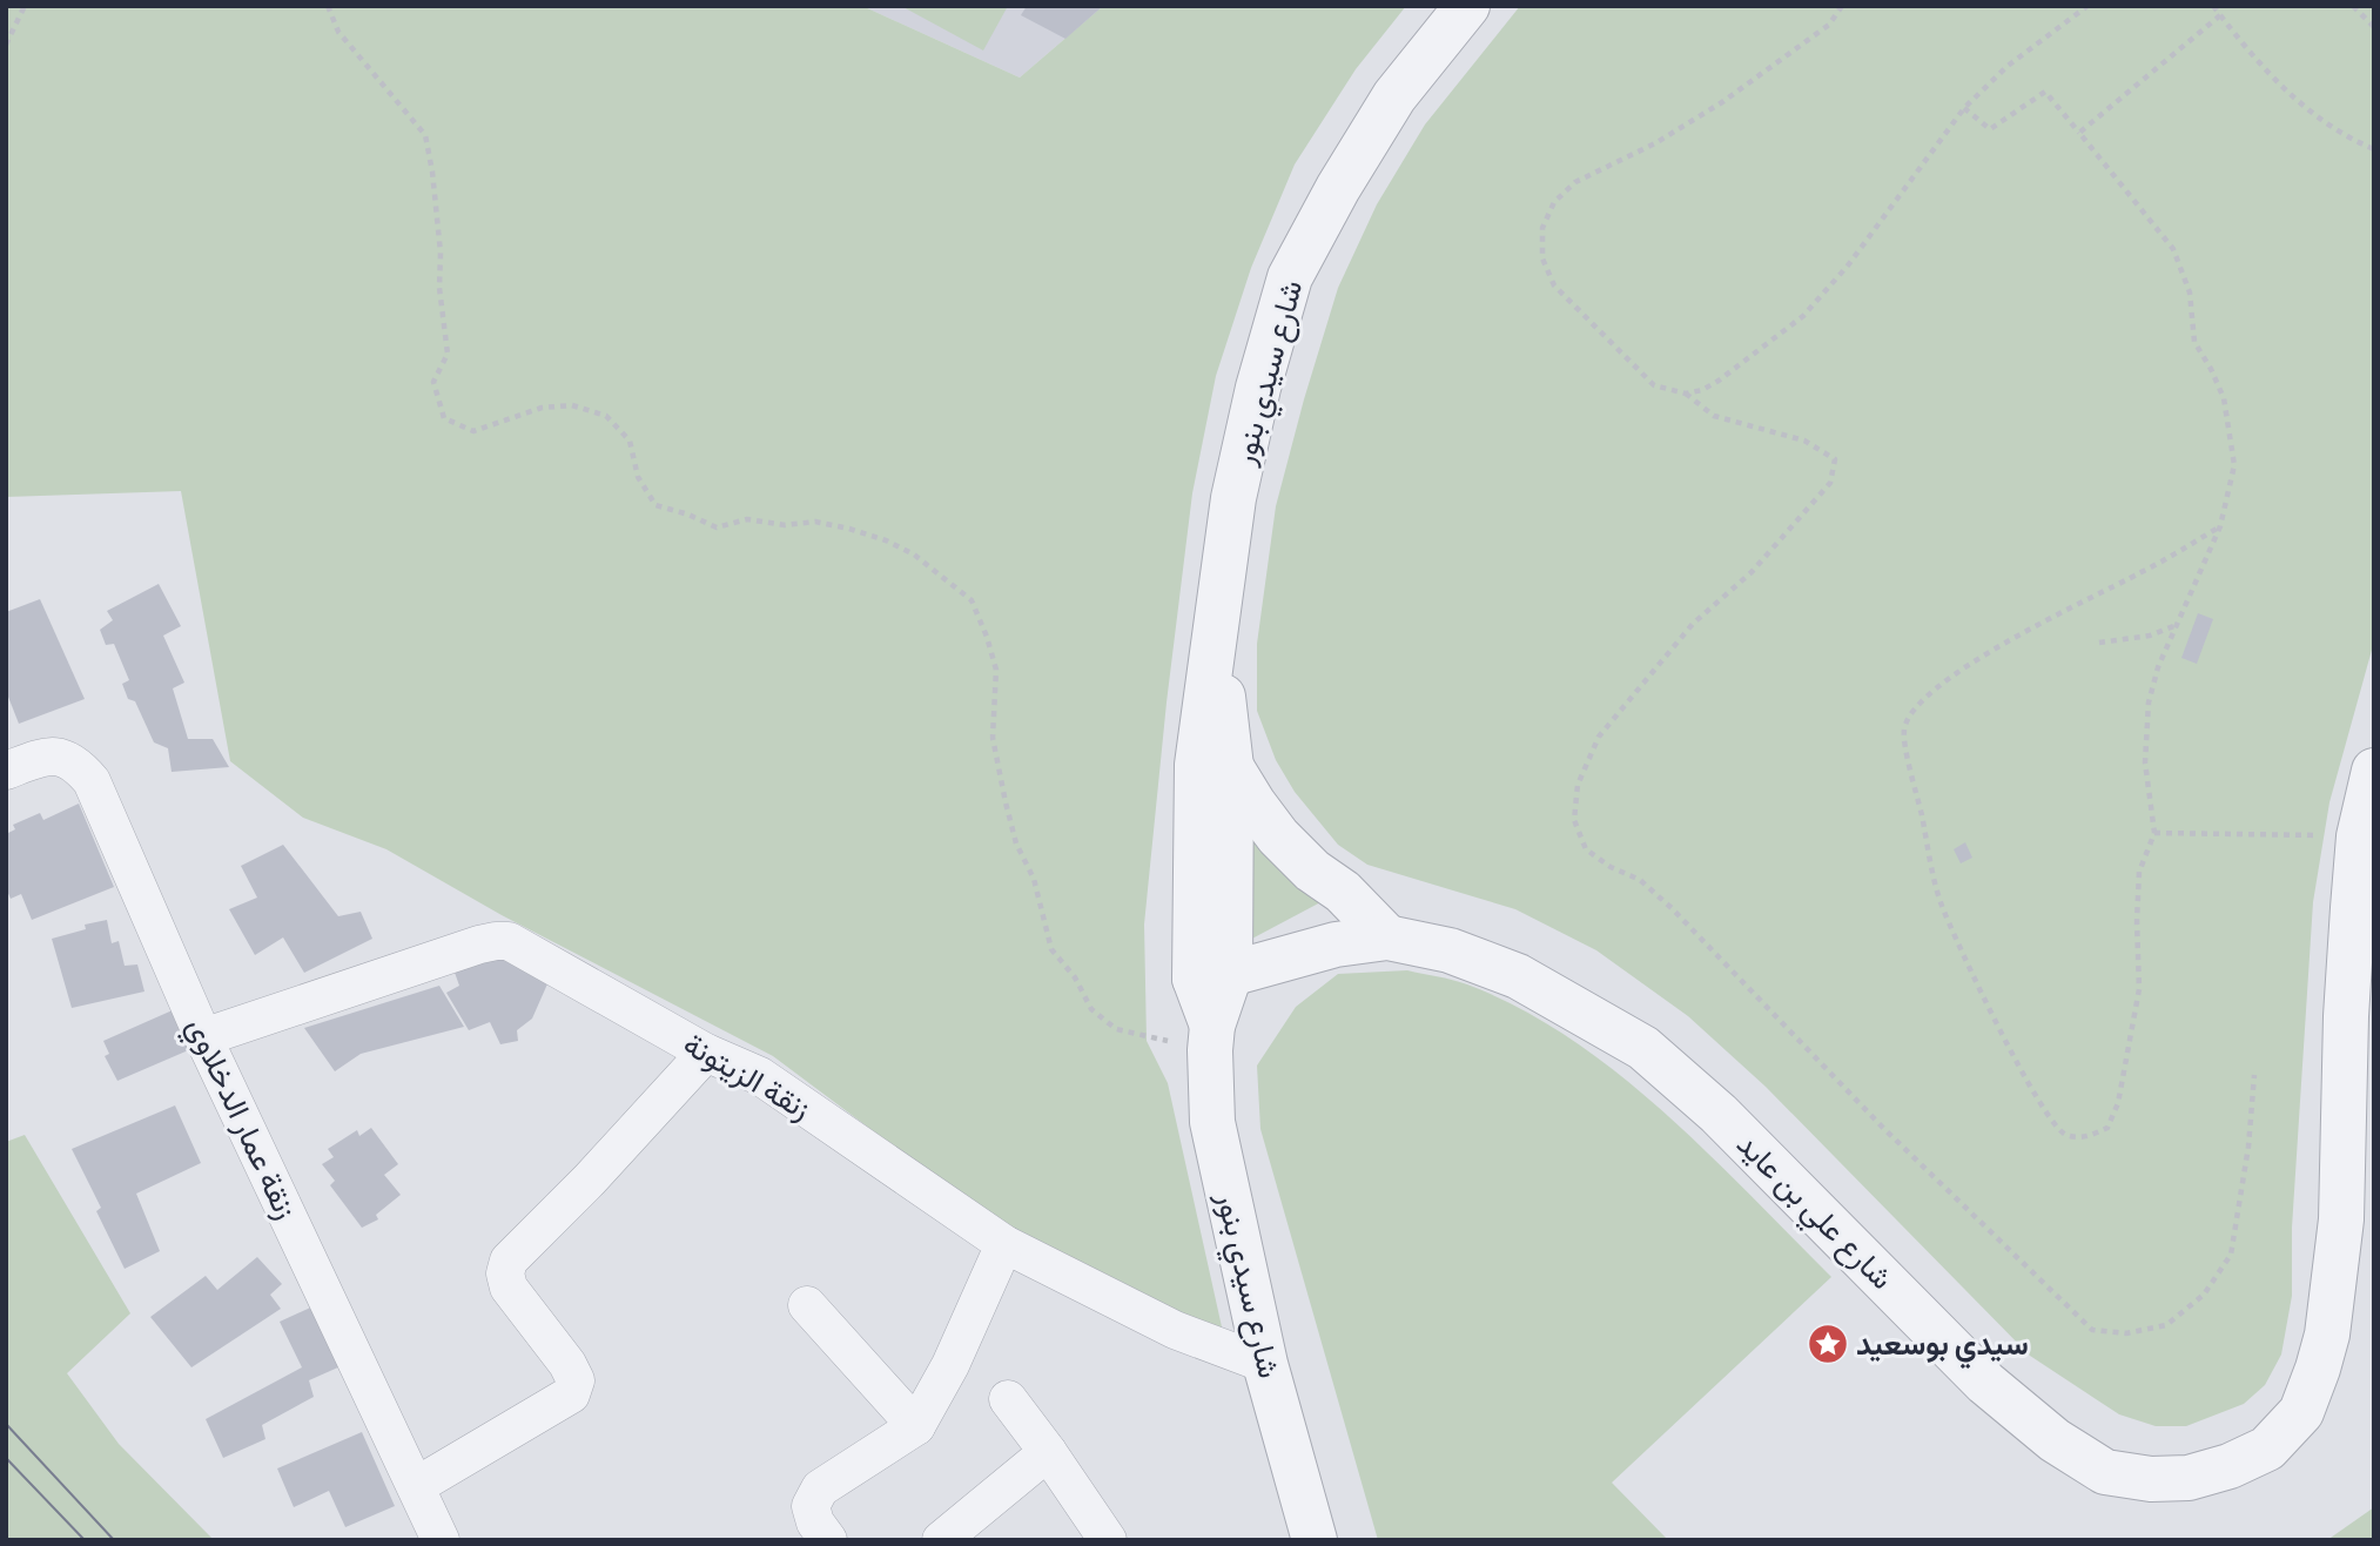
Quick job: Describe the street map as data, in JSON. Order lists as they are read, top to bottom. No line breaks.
{"streets":{"street":["شارع سيدي بنور","زنقة الزيتونة","زنقة عمار الدخلاوي","شارع علي بن عايد"]},"crossings":[["شارع سيدي بنور","زنقة الزيتونة"],["شارع سيدي بنور","شارع علي بن عايد"],["زنقة الزيتونة","زنقة عمار الدخلاوي"]],"places":{"place":["سيدي بوسعيد"]}}
